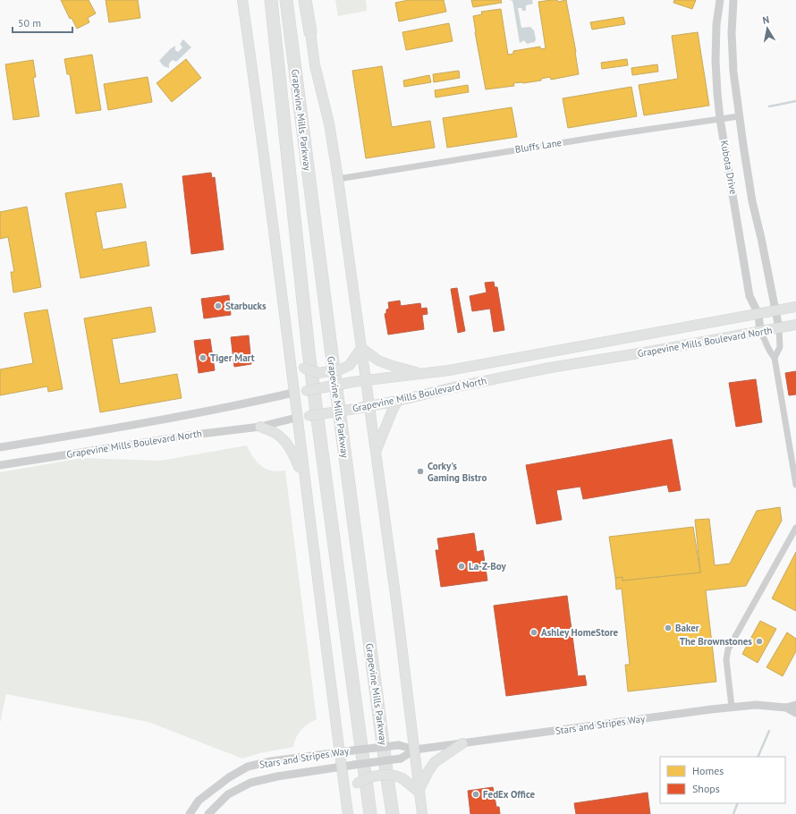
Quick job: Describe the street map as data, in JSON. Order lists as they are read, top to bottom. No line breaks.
{"streets":{"highway":["Grapevine Mills Parkway"],"main road":["Grapevine Mills Boulevard North"],"street":["Bluffs Lane","Kubota Drive","Stars and Stripes Way"]},"crossings":[["Grapevine Mills Parkway","Bluffs Lane"],["Grapevine Mills Parkway","Grapevine Mills Boulevard North"],["Grapevine Mills Parkway","Stars and Stripes Way"],["Bluffs Lane","Kubota Drive"],["Kubota Drive","Grapevine Mills Boulevard North"]],"places":["Starbucks","Tiger Mart","Corky's Gaming Bistro","La-Z-Boy","Baker","Ashley HomeStore","The Brownstones","FedEx Office"],"legend":["Homes","Shops"],"scale_bar":"50 m","north":"top"}
